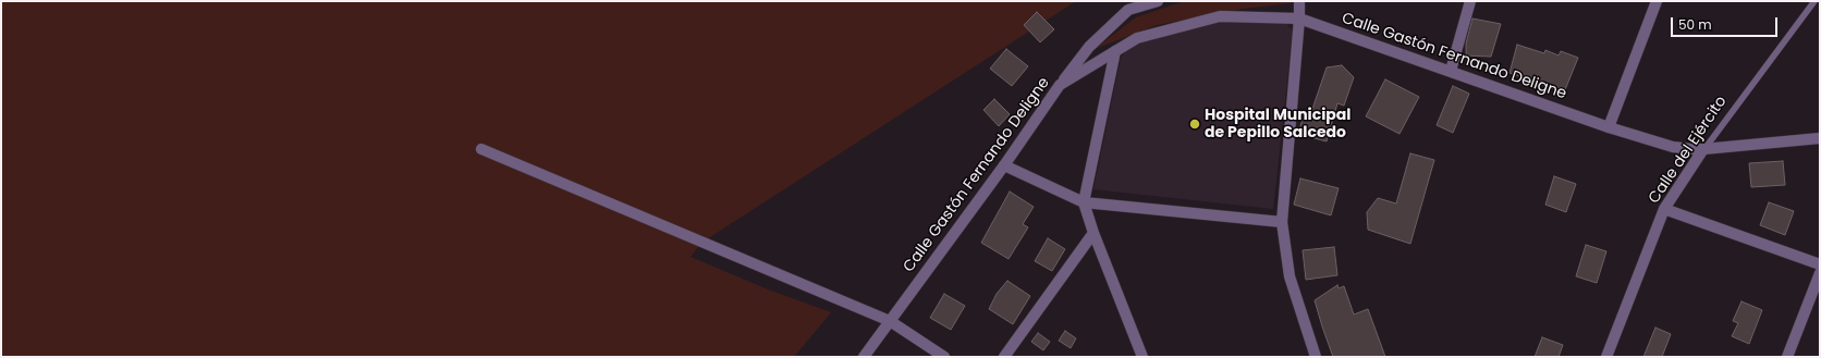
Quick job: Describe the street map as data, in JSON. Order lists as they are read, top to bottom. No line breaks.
{"streets":{"street":["Calle Gastón Fernando Deligne","Calle del Ejército"]},"crossings":[["Calle Gastón Fernando Deligne","Calle del Ejército"]],"places":["Hospital Municipal de Pepillo Salcedo"],"scale_bar":"50 m"}
